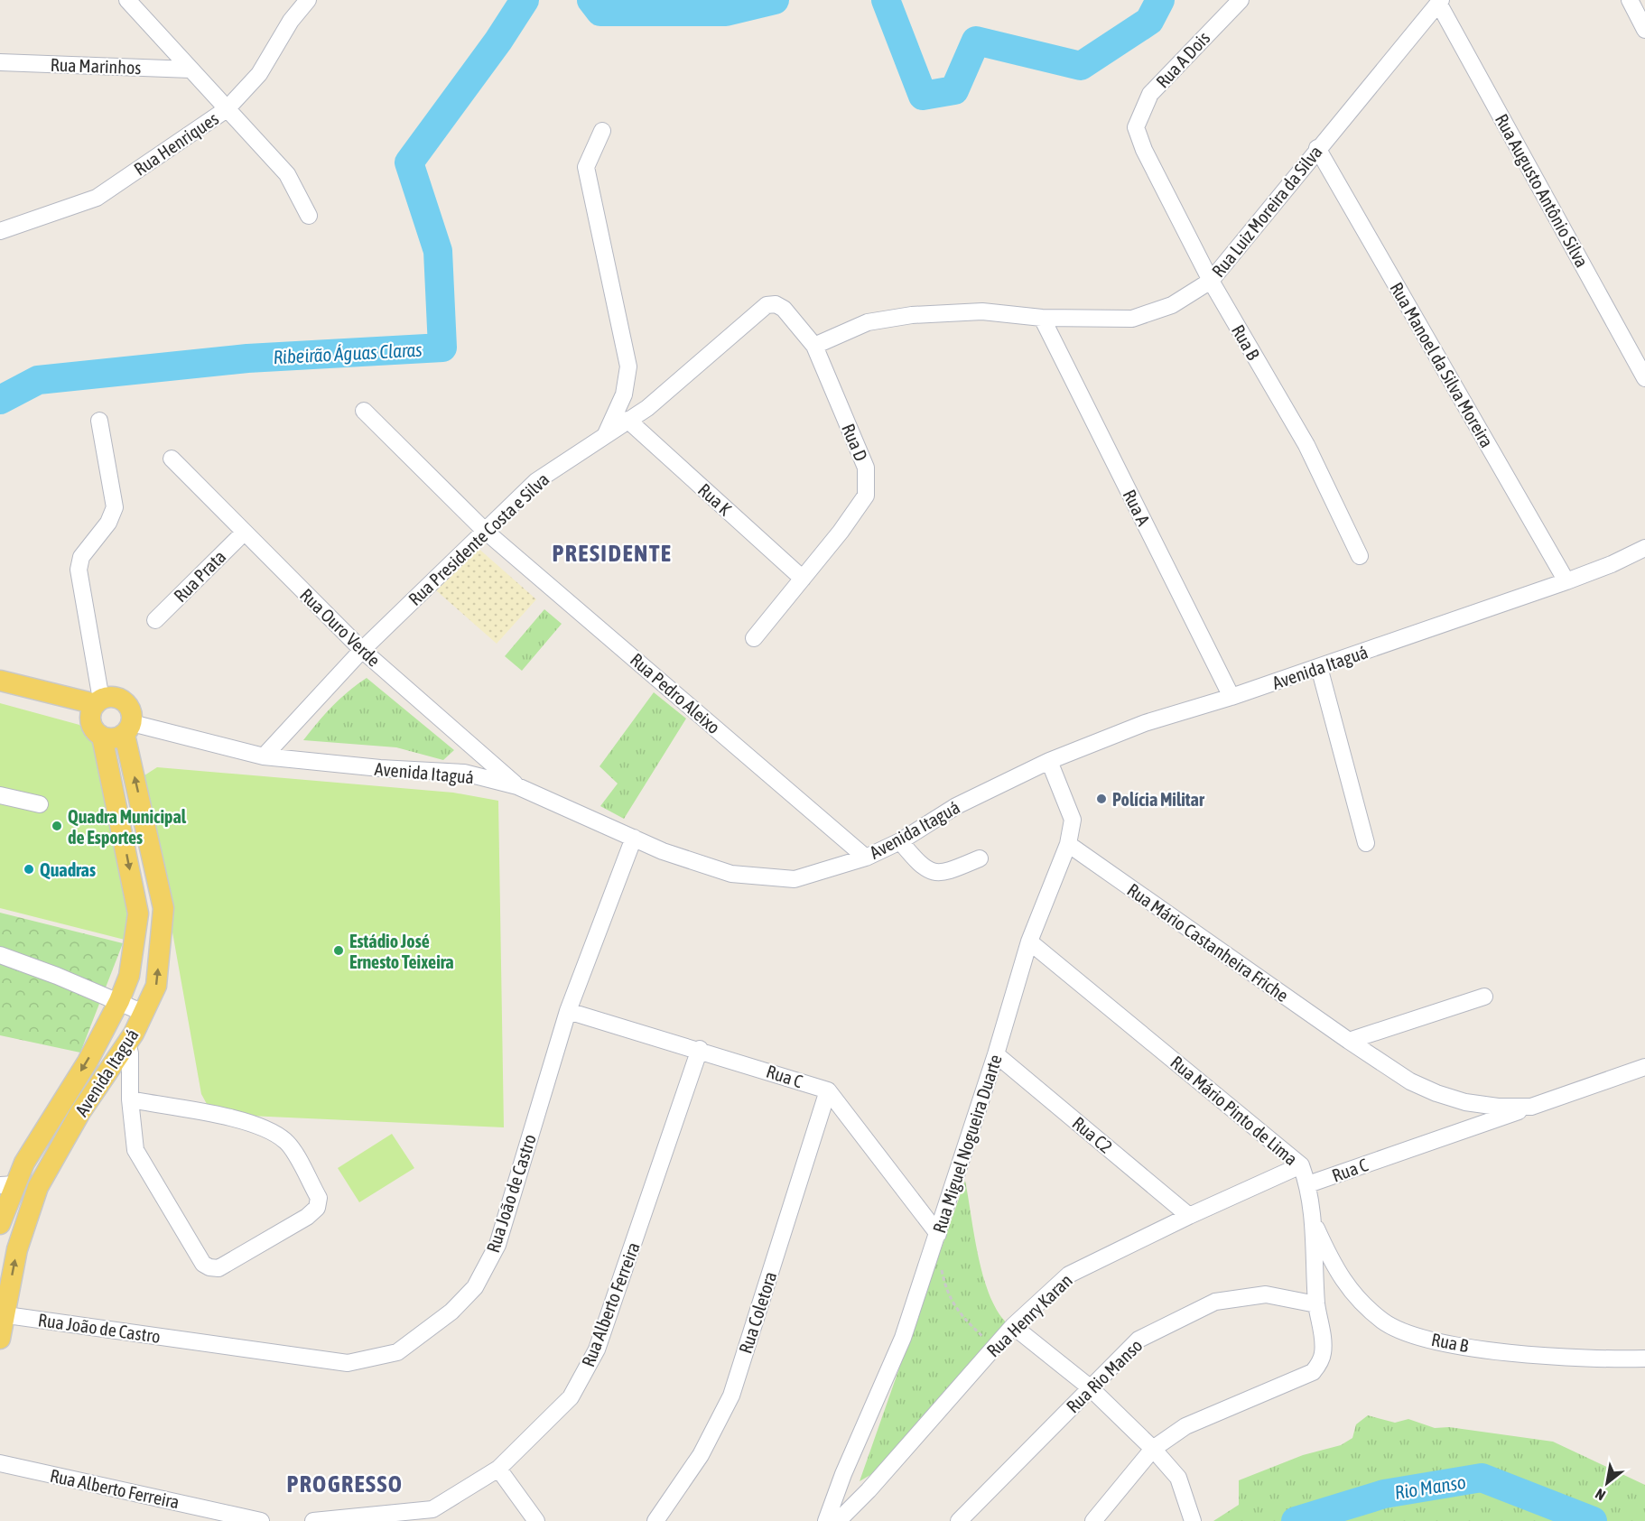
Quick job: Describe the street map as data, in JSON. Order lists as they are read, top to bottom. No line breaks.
{"streets":{"main road":["Avenida Itaguá"],"street":["Rua A Dois","Rua Marinhos","Rua Henriques","Rua Augusto Antônio Silva","Rua Luiz Moreira da Silva","Rua B","Rua Manoel da Silva Moreira","Rua D","Rua K","Rua A","Rua Presidente Costa e Silva","Rua Prata","Rua Ouro Verde","Rua Pedro Aleixo","Rua Mário Castanheira Friche","Rua C","Rua Mário Pinto de Lima","Rua C2","Rua Miguel Nogueira Duarte","Rua João de Castro","Rua Alberto Ferreira","Rua Coletora","Rua Henry Karan","Rua Rio Manso"]},"crossings":[["Rua A Dois","Rua B"],["Rua Augusto Antônio Silva","Rua Luiz Moreira da Silva"],["Rua Luiz Moreira da Silva","Rua B"],["Rua Luiz Moreira da Silva","Rua Manoel da Silva Moreira"],["Rua Luiz Moreira da Silva","Rua D"],["Rua Luiz Moreira da Silva","Rua A"],["Rua B","Rua Mário Pinto de Lima"],["Rua Manoel da Silva Moreira","Avenida Itaguá"],["Rua D","Rua K"],["Rua D","Rua Presidente Costa e Silva"],["Rua K","Rua Presidente Costa e Silva"],["Rua A","Avenida Itaguá"],["Rua Presidente Costa e Silva","Rua Ouro Verde"],["Rua Presidente Costa e Silva","Avenida Itaguá"],["Rua Presidente Costa e Silva","Rua Pedro Aleixo"],["Rua Prata","Rua Ouro Verde"],["Rua Ouro Verde","Avenida Itaguá"],["Avenida Itaguá","Rua Pedro Aleixo"],["Avenida Itaguá","Rua Miguel Nogueira Duarte"],["Avenida Itaguá","Rua João de Castro"],["Rua Mário Castanheira Friche","Rua C"],["Rua Mário Castanheira Friche","Rua Miguel Nogueira Duarte"],["Rua C","Rua Mário Pinto de Lima"],["Rua C","Rua João de Castro"],["Rua C","Rua Alberto Ferreira"],["Rua C","Rua Coletora"],["Rua Mário Pinto de Lima","Rua Miguel Nogueira Duarte"],["Rua Mário Pinto de Lima","Rua Henry Karan"],["Rua Mário Pinto de Lima","Rua Rio Manso"],["Rua C2","Rua Miguel Nogueira Duarte"],["Rua C2","Rua Henry Karan"]],"districts":["PRESIDENTE","PROGRESSO"],"water":["Ribeirão Águas Claras","Rio Manso"],"places":["Polícia Militar","Quadra Municipal de Esportes","Quadras","Estádio José Ernesto Teixeira"],"north":"bottom left"}
